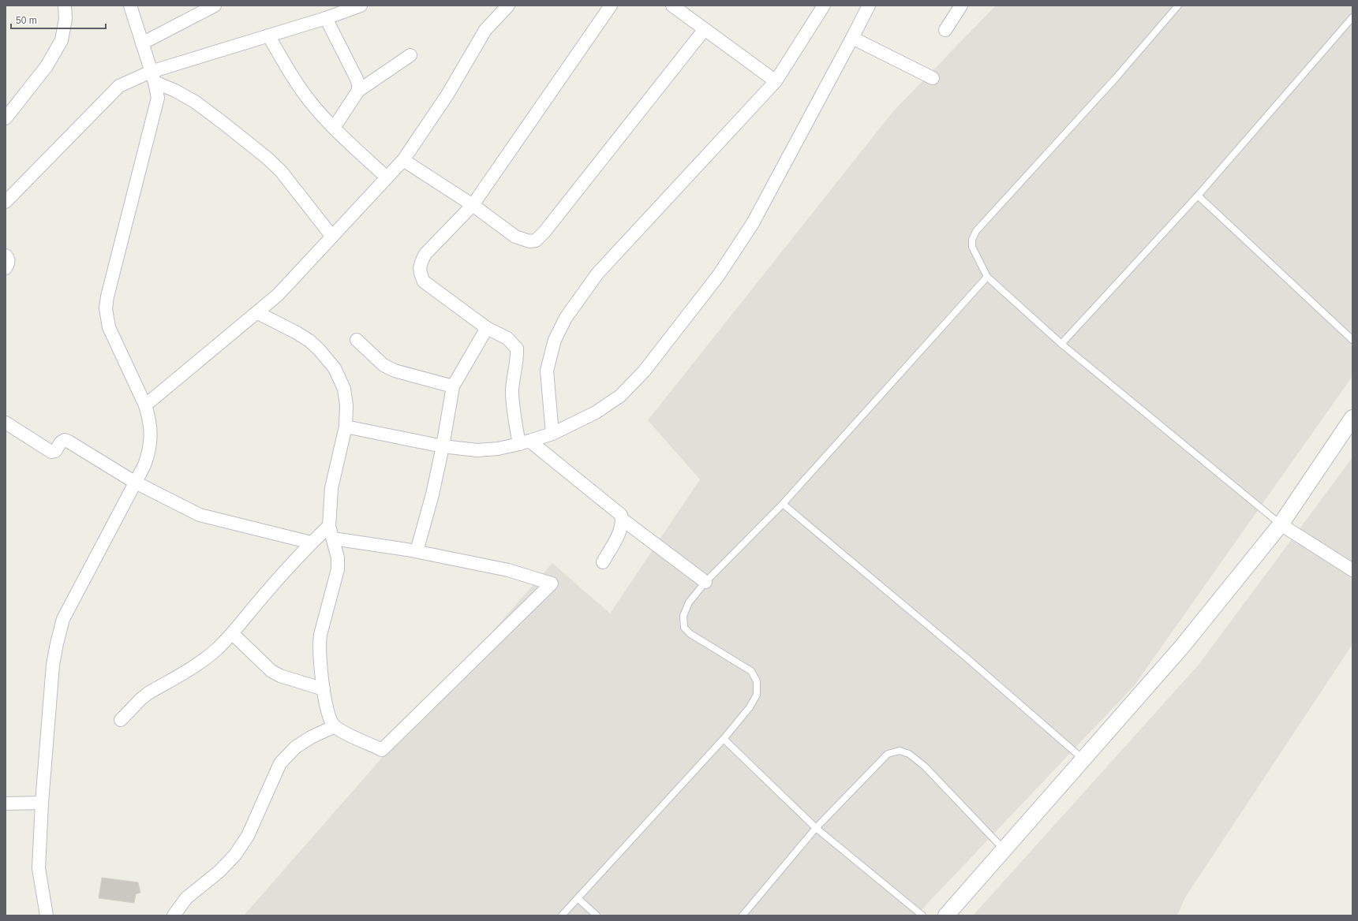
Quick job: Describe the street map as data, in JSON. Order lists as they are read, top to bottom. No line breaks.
{"scale_bar":"50 m"}
